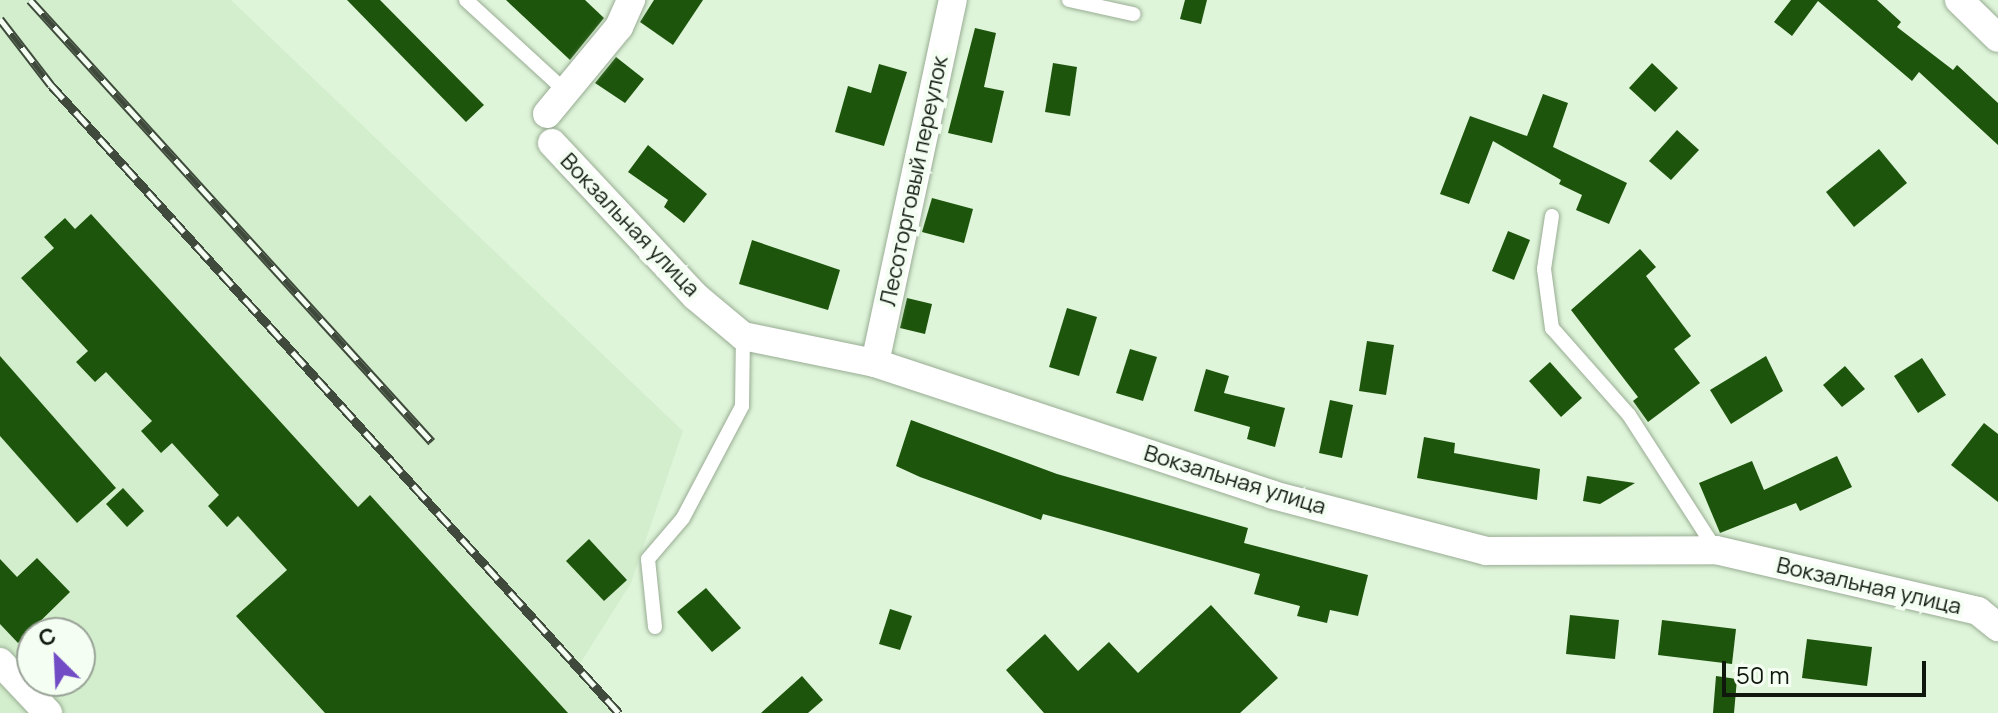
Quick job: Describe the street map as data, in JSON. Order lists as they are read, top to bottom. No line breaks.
{"streets":{"street":["Лесоторговый переулок","Вокзальная улица"]},"crossings":[["Лесоторговый переулок","Вокзальная улица"]],"scale_bar":"50 m","north":"top left"}
